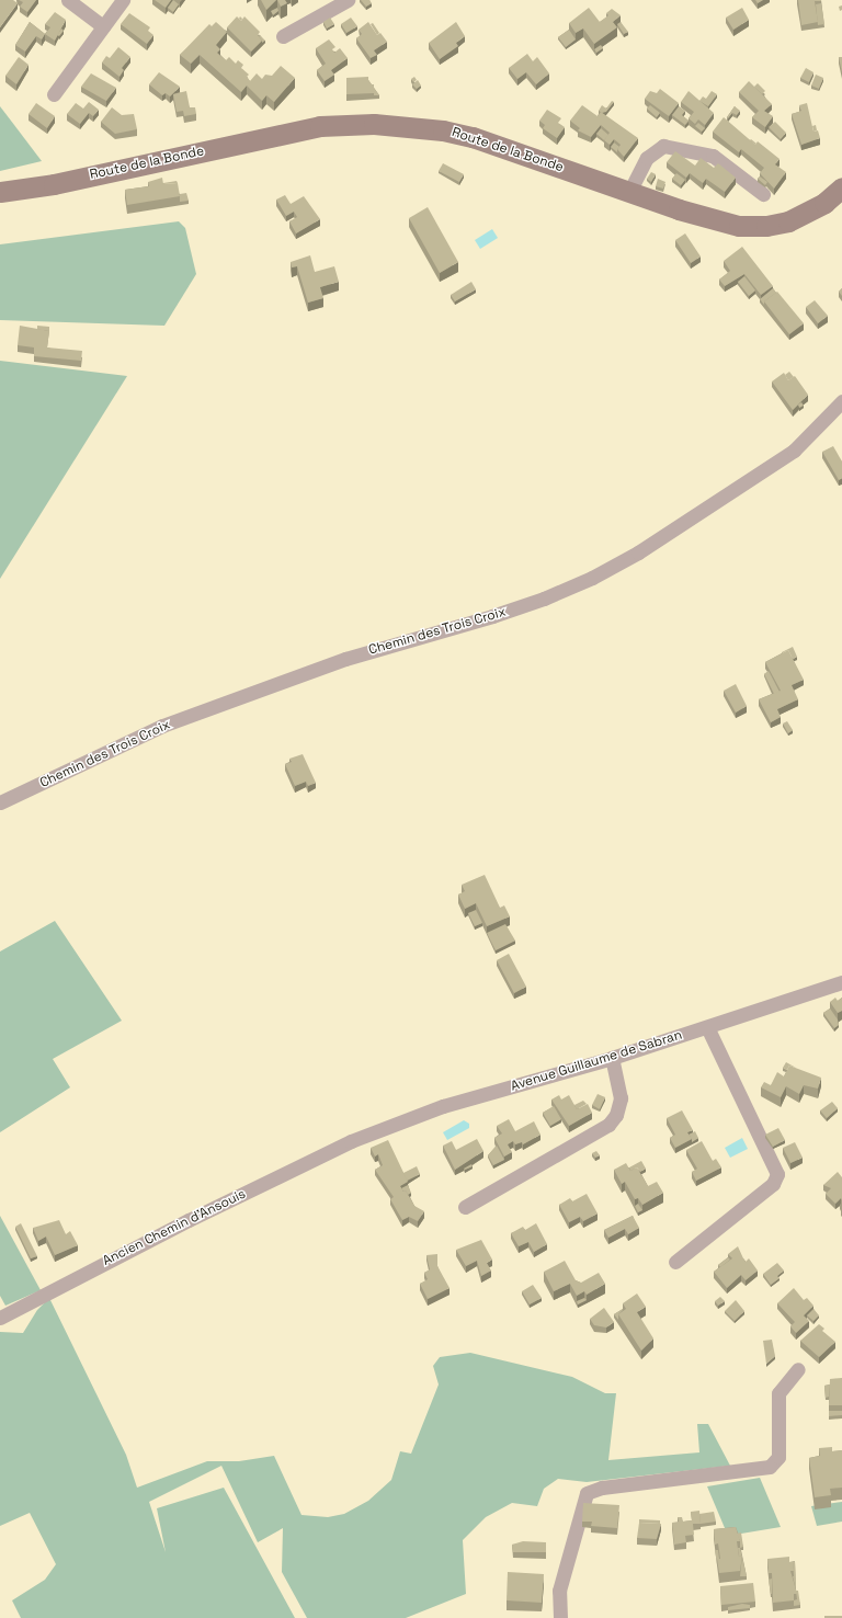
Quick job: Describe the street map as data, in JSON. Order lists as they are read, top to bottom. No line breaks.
{"streets":{"main road":["Route de la Bonde"],"street":["Chemin des Trois Croix","Avenue Guillaume de Sabran","Ancien Chemin d'Ansouis"]},"crossings":[["Avenue Guillaume de Sabran","Ancien Chemin d'Ansouis"]]}
